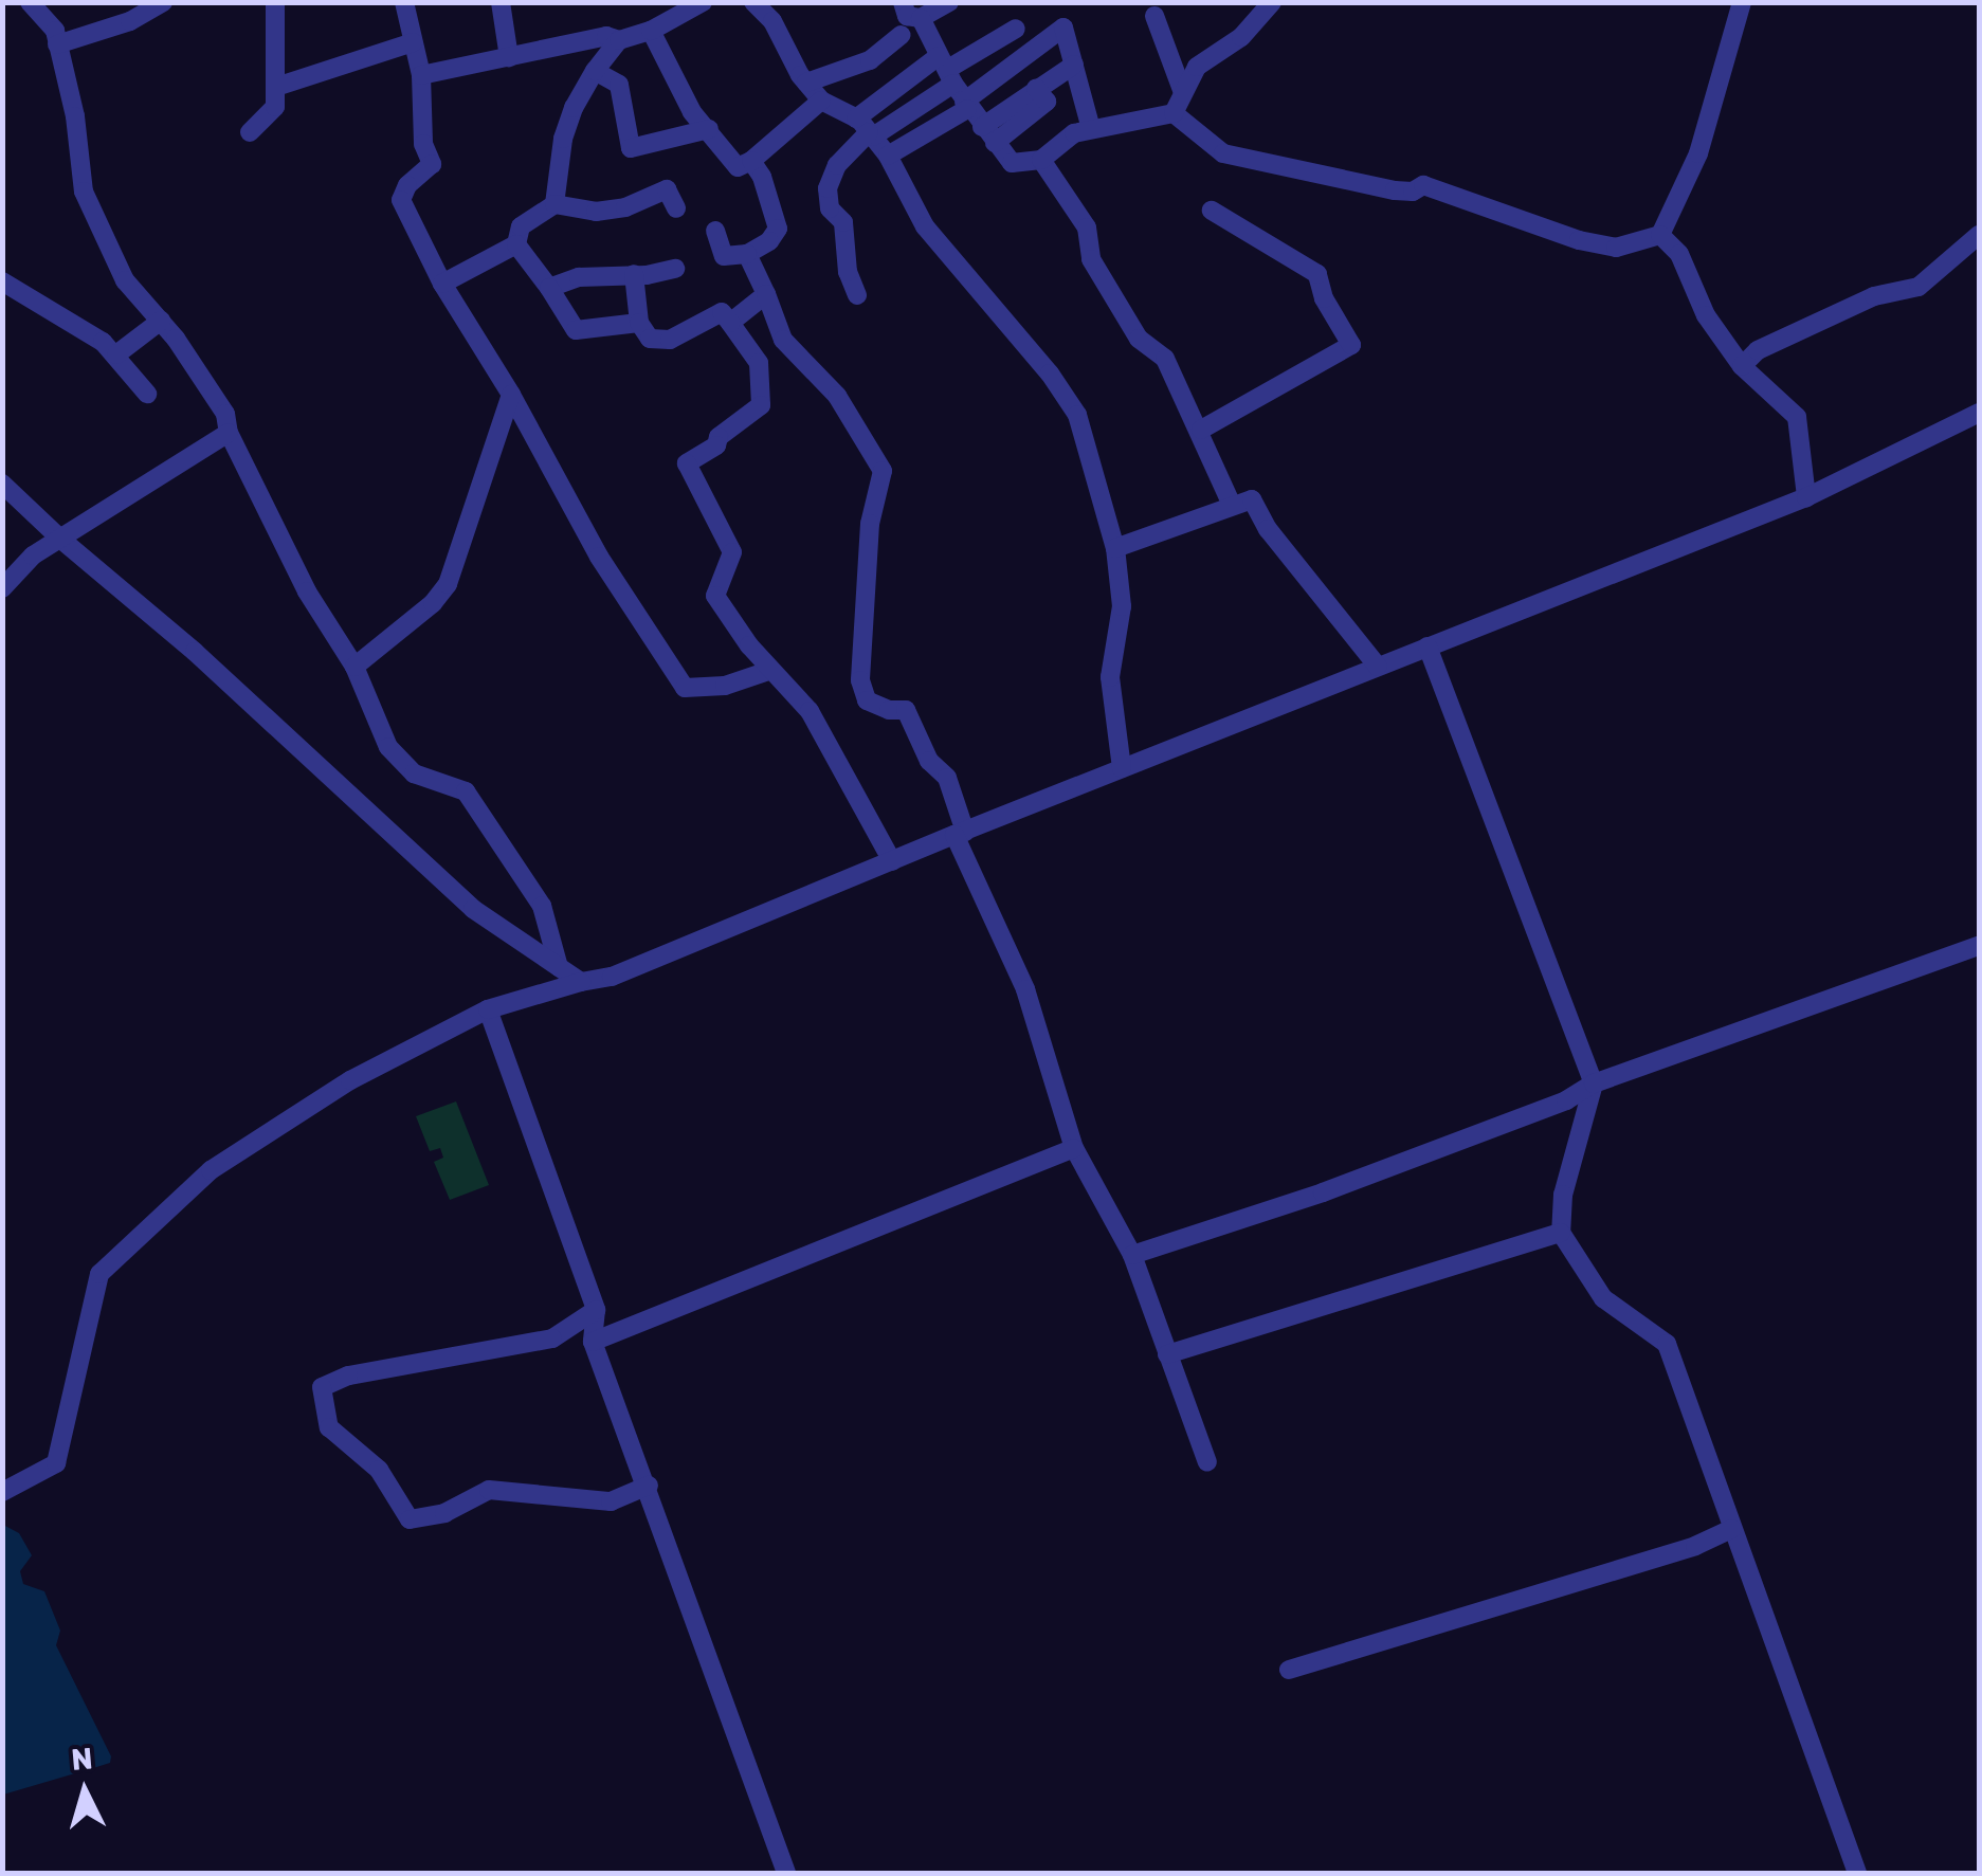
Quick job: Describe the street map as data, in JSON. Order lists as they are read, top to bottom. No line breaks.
{"north":"top"}
